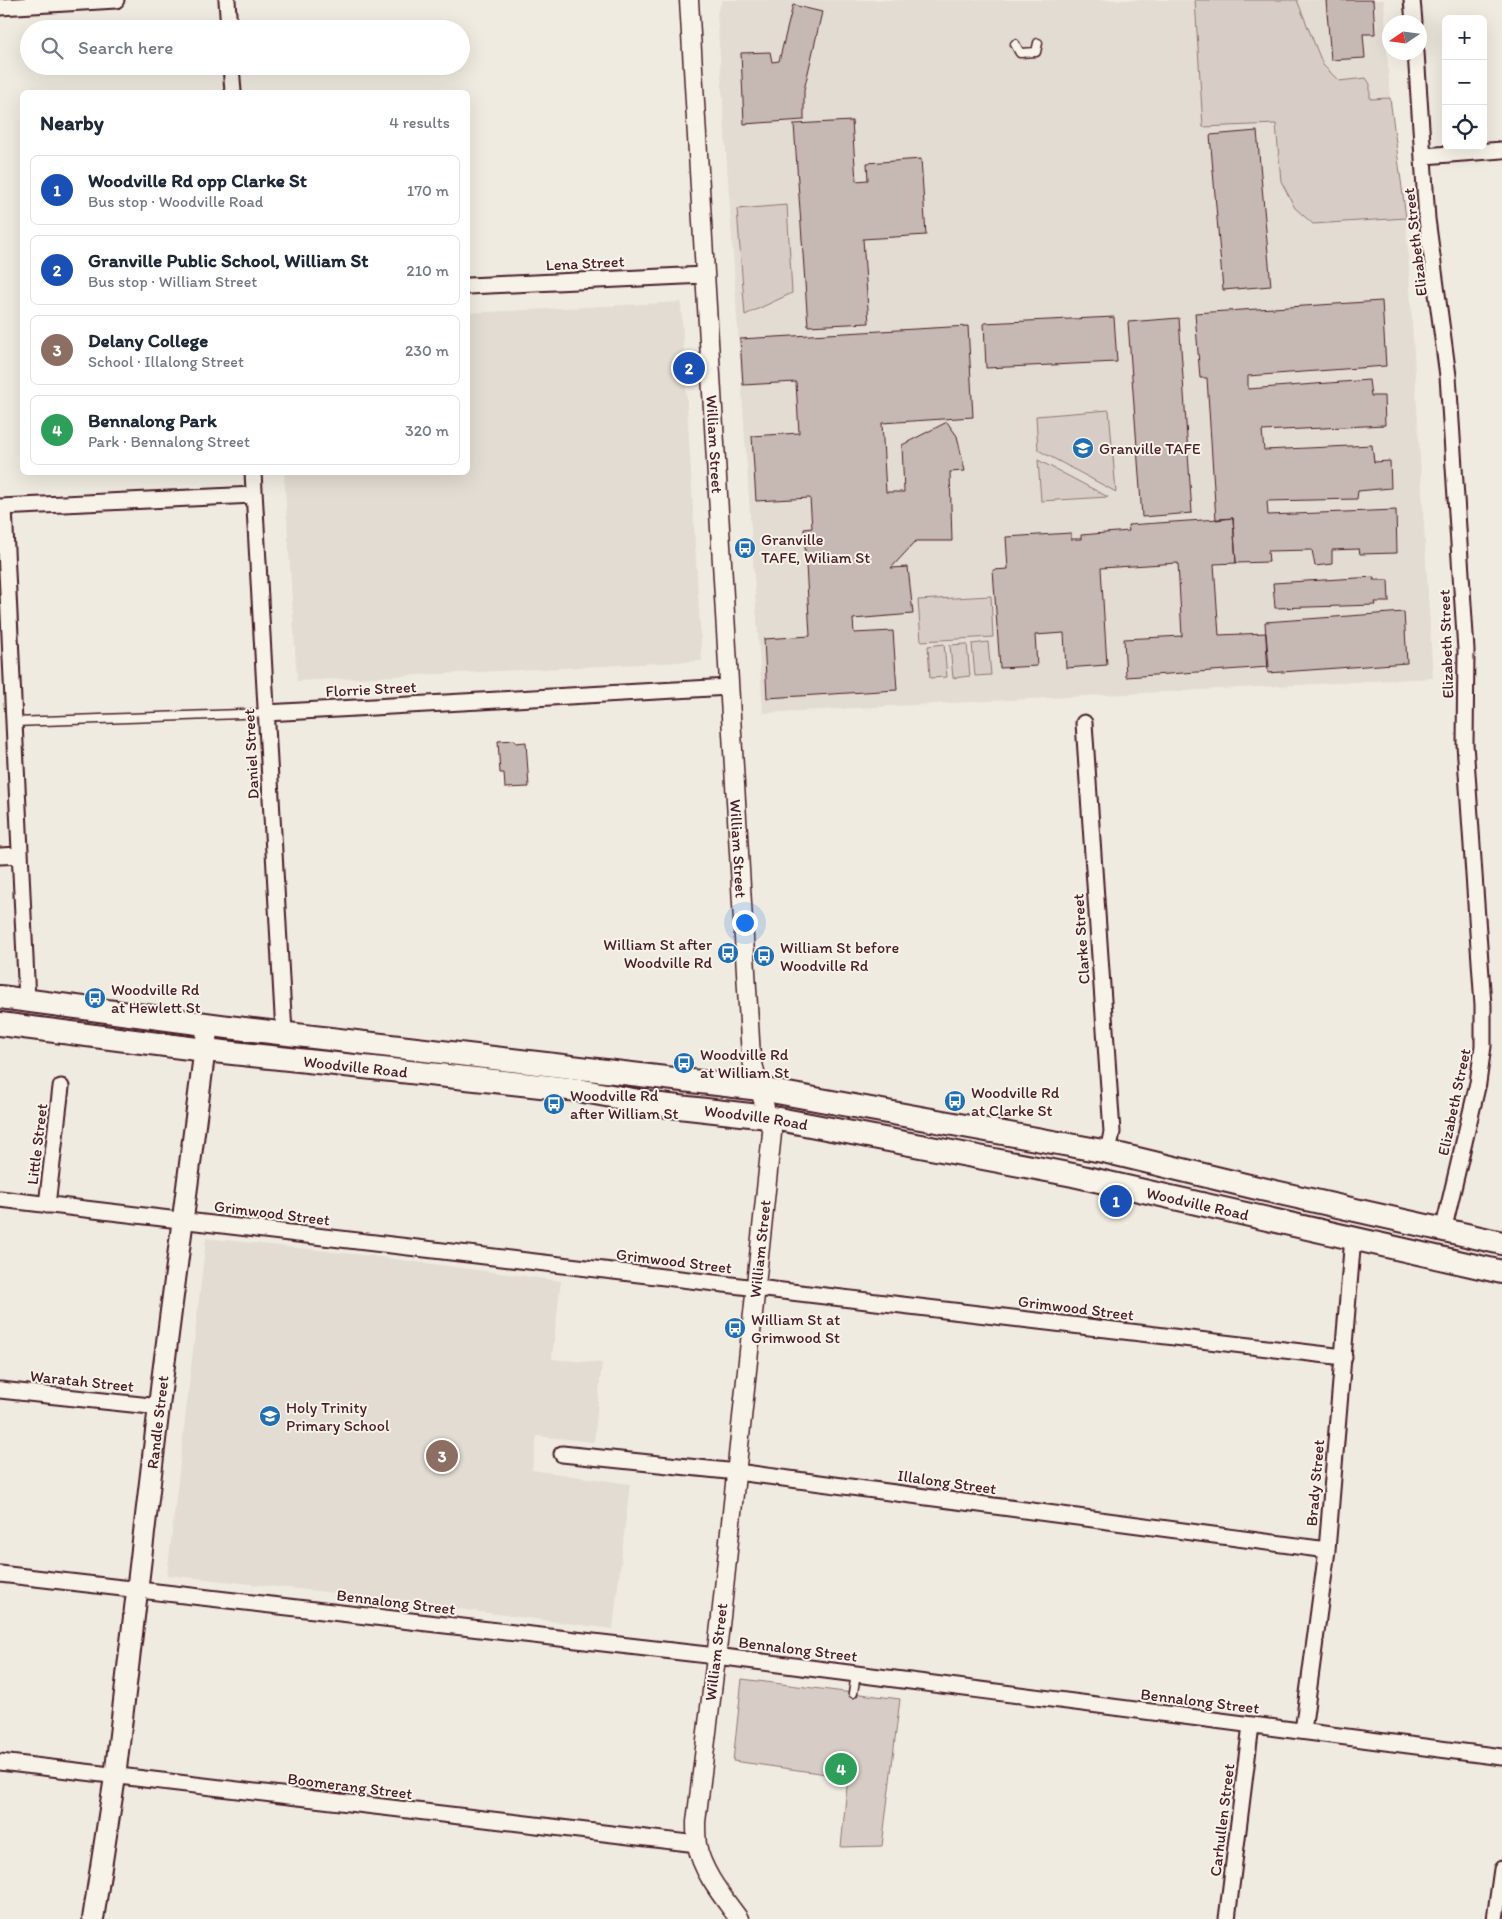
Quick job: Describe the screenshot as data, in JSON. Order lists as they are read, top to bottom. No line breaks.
{"streets":{"main road":["Woodville Road","Randle Street"],"street":["Elizabeth Street","Lena Street","William Street","Florrie Street","Daniel Street","Clarke Street","Little Street","Grimwood Street","Waratah Street","Illalong Street","Brady Street","Bennalong Street","Boomerang Street","Carhullen Street"]},"crossings":[["Elizabeth Street","Woodville Road"],["Lena Street","William Street"],["William Street","Florrie Street"],["William Street","Woodville Road"],["William Street","Grimwood Street"],["William Street","Illalong Street"],["William Street","Bennalong Street"],["William Street","Boomerang Street"],["Florrie Street","Daniel Street"],["Daniel Street","Woodville Road"],["Clarke Street","Woodville Road"],["Woodville Road","Randle Street"],["Woodville Road","Brady Street"],["Little Street","Grimwood Street"],["Grimwood Street","Randle Street"],["Grimwood Street","Brady Street"],["Waratah Street","Randle Street"],["Randle Street","Bennalong Street"],["Randle Street","Boomerang Street"],["Illalong Street","Brady Street"],["Brady Street","Bennalong Street"],["Bennalong Street","Carhullen Street"]],"places":{"school or university":["Granville TAFE","Holy Trinity Primary School"],"bus stop":["Granville TAFE, Wiliam St","William St after Woodville Rd","William St before Woodville Rd","Woodville Rd at Hewlett St","Woodville Rd at William St","Woodville Rd at Clarke St","Woodville Rd after William St","William St at Grimwood St"]},"north":"left","page":{"map_buttons":["+","−"],"search":"Search here","heading":["Nearby","4 results"],"list":[{"mark":"1","name":"Woodville Rd opp Clarke St","note":"Bus stop · Woodville Road","value":"170 m"},{"mark":"2","name":"Granville Public School, William St","note":"Bus stop · William Street","value":"210 m"},{"mark":"3","name":"Delany College","note":"School · Illalong Street","value":"230 m"},{"mark":"4","name":"Bennalong Park","note":"Park · Bennalong Street","value":"320 m"}],"pins":["2","1","3","4"]}}
